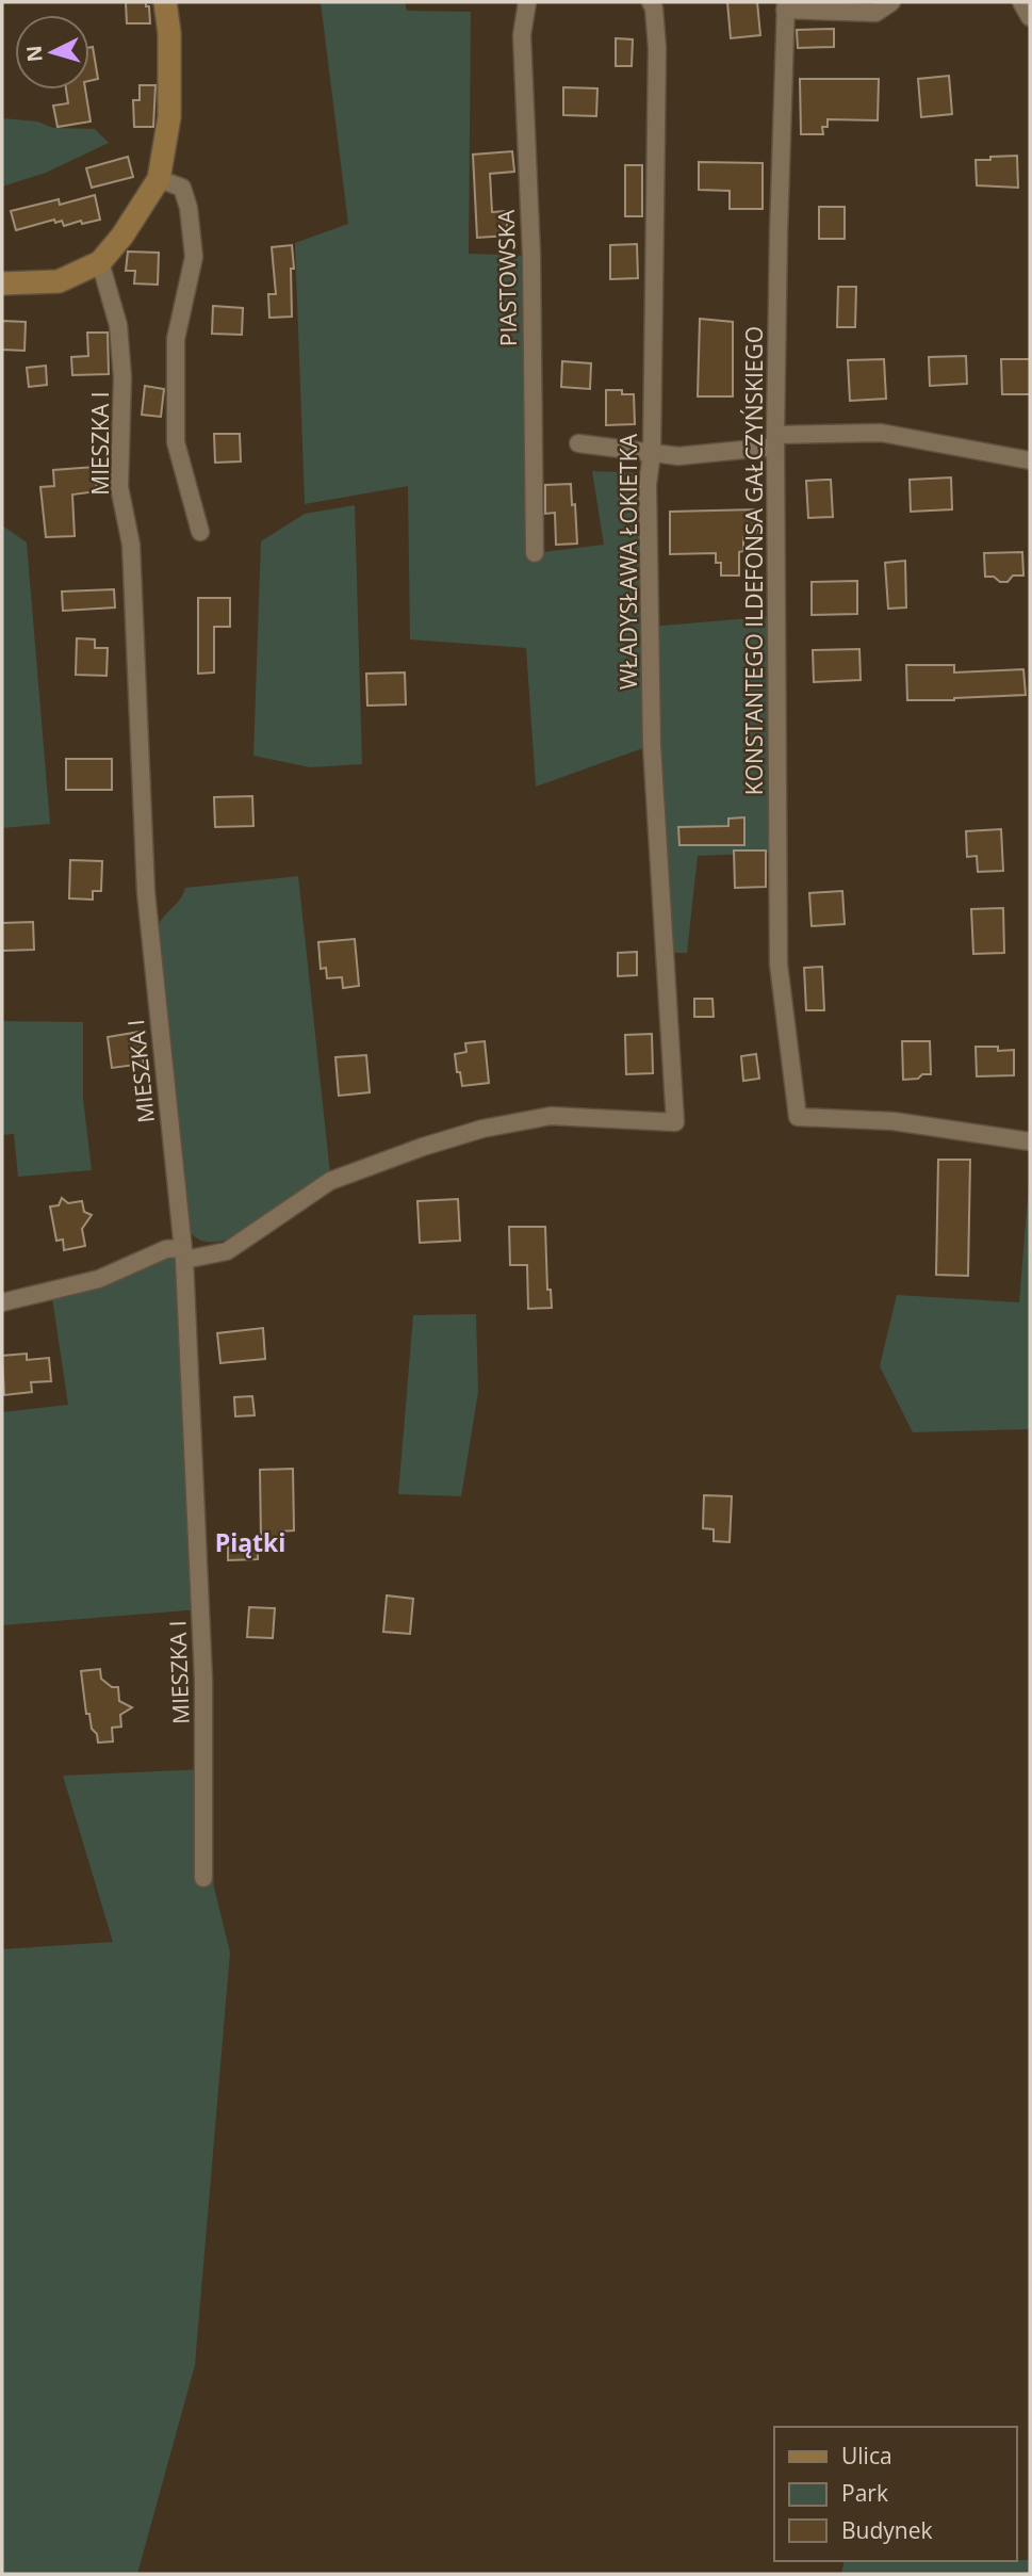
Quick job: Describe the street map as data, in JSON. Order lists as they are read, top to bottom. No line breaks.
{"streets":{"street":["PIASTOWSKA","MIESZKA I","KONSTANTEGO ILDEFONSA GAŁCZYŃSKIEGO","WŁADYSŁAWA ŁOKIETKA"]},"crossings":[["MIESZKA I","WŁADYSŁAWA ŁOKIETKA"]],"districts":["Piątki"],"legend":["Ulica","Park","Budynek"],"north":"left"}
